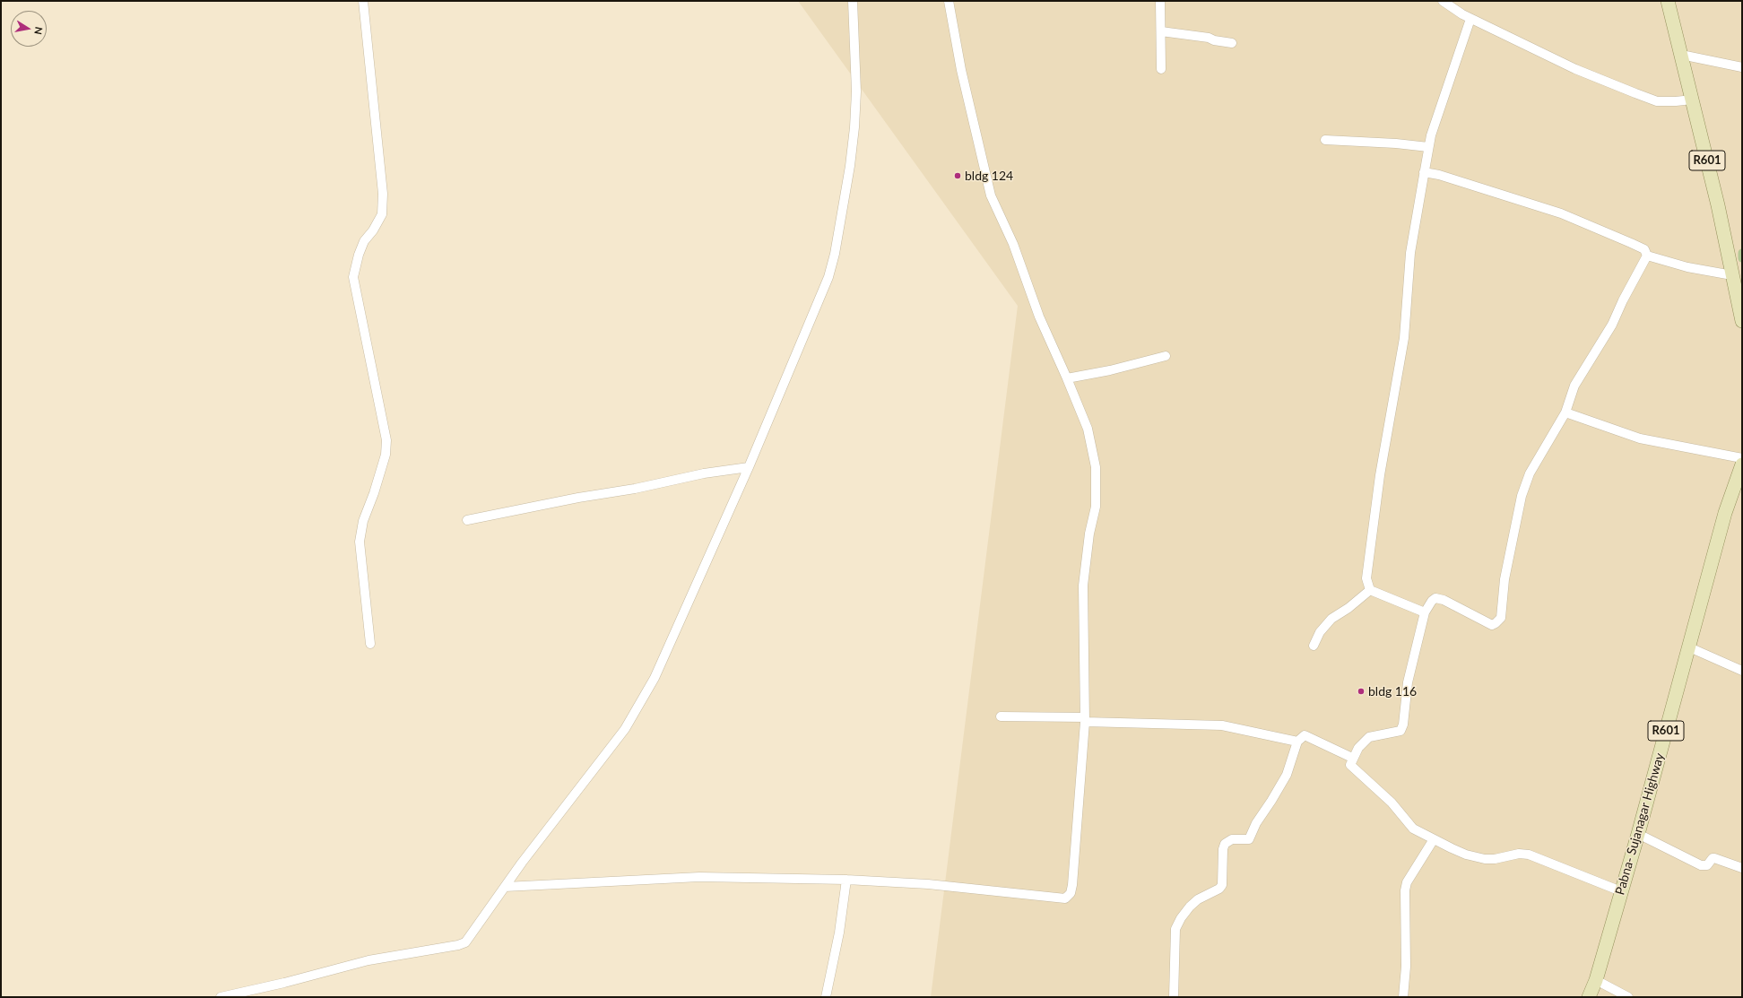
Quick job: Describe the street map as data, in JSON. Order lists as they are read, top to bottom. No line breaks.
{"streets":{"main road":["R601","Pabna- Sujanagar Highway"]},"places":["bldg 124","bldg 116"],"north":"right"}
